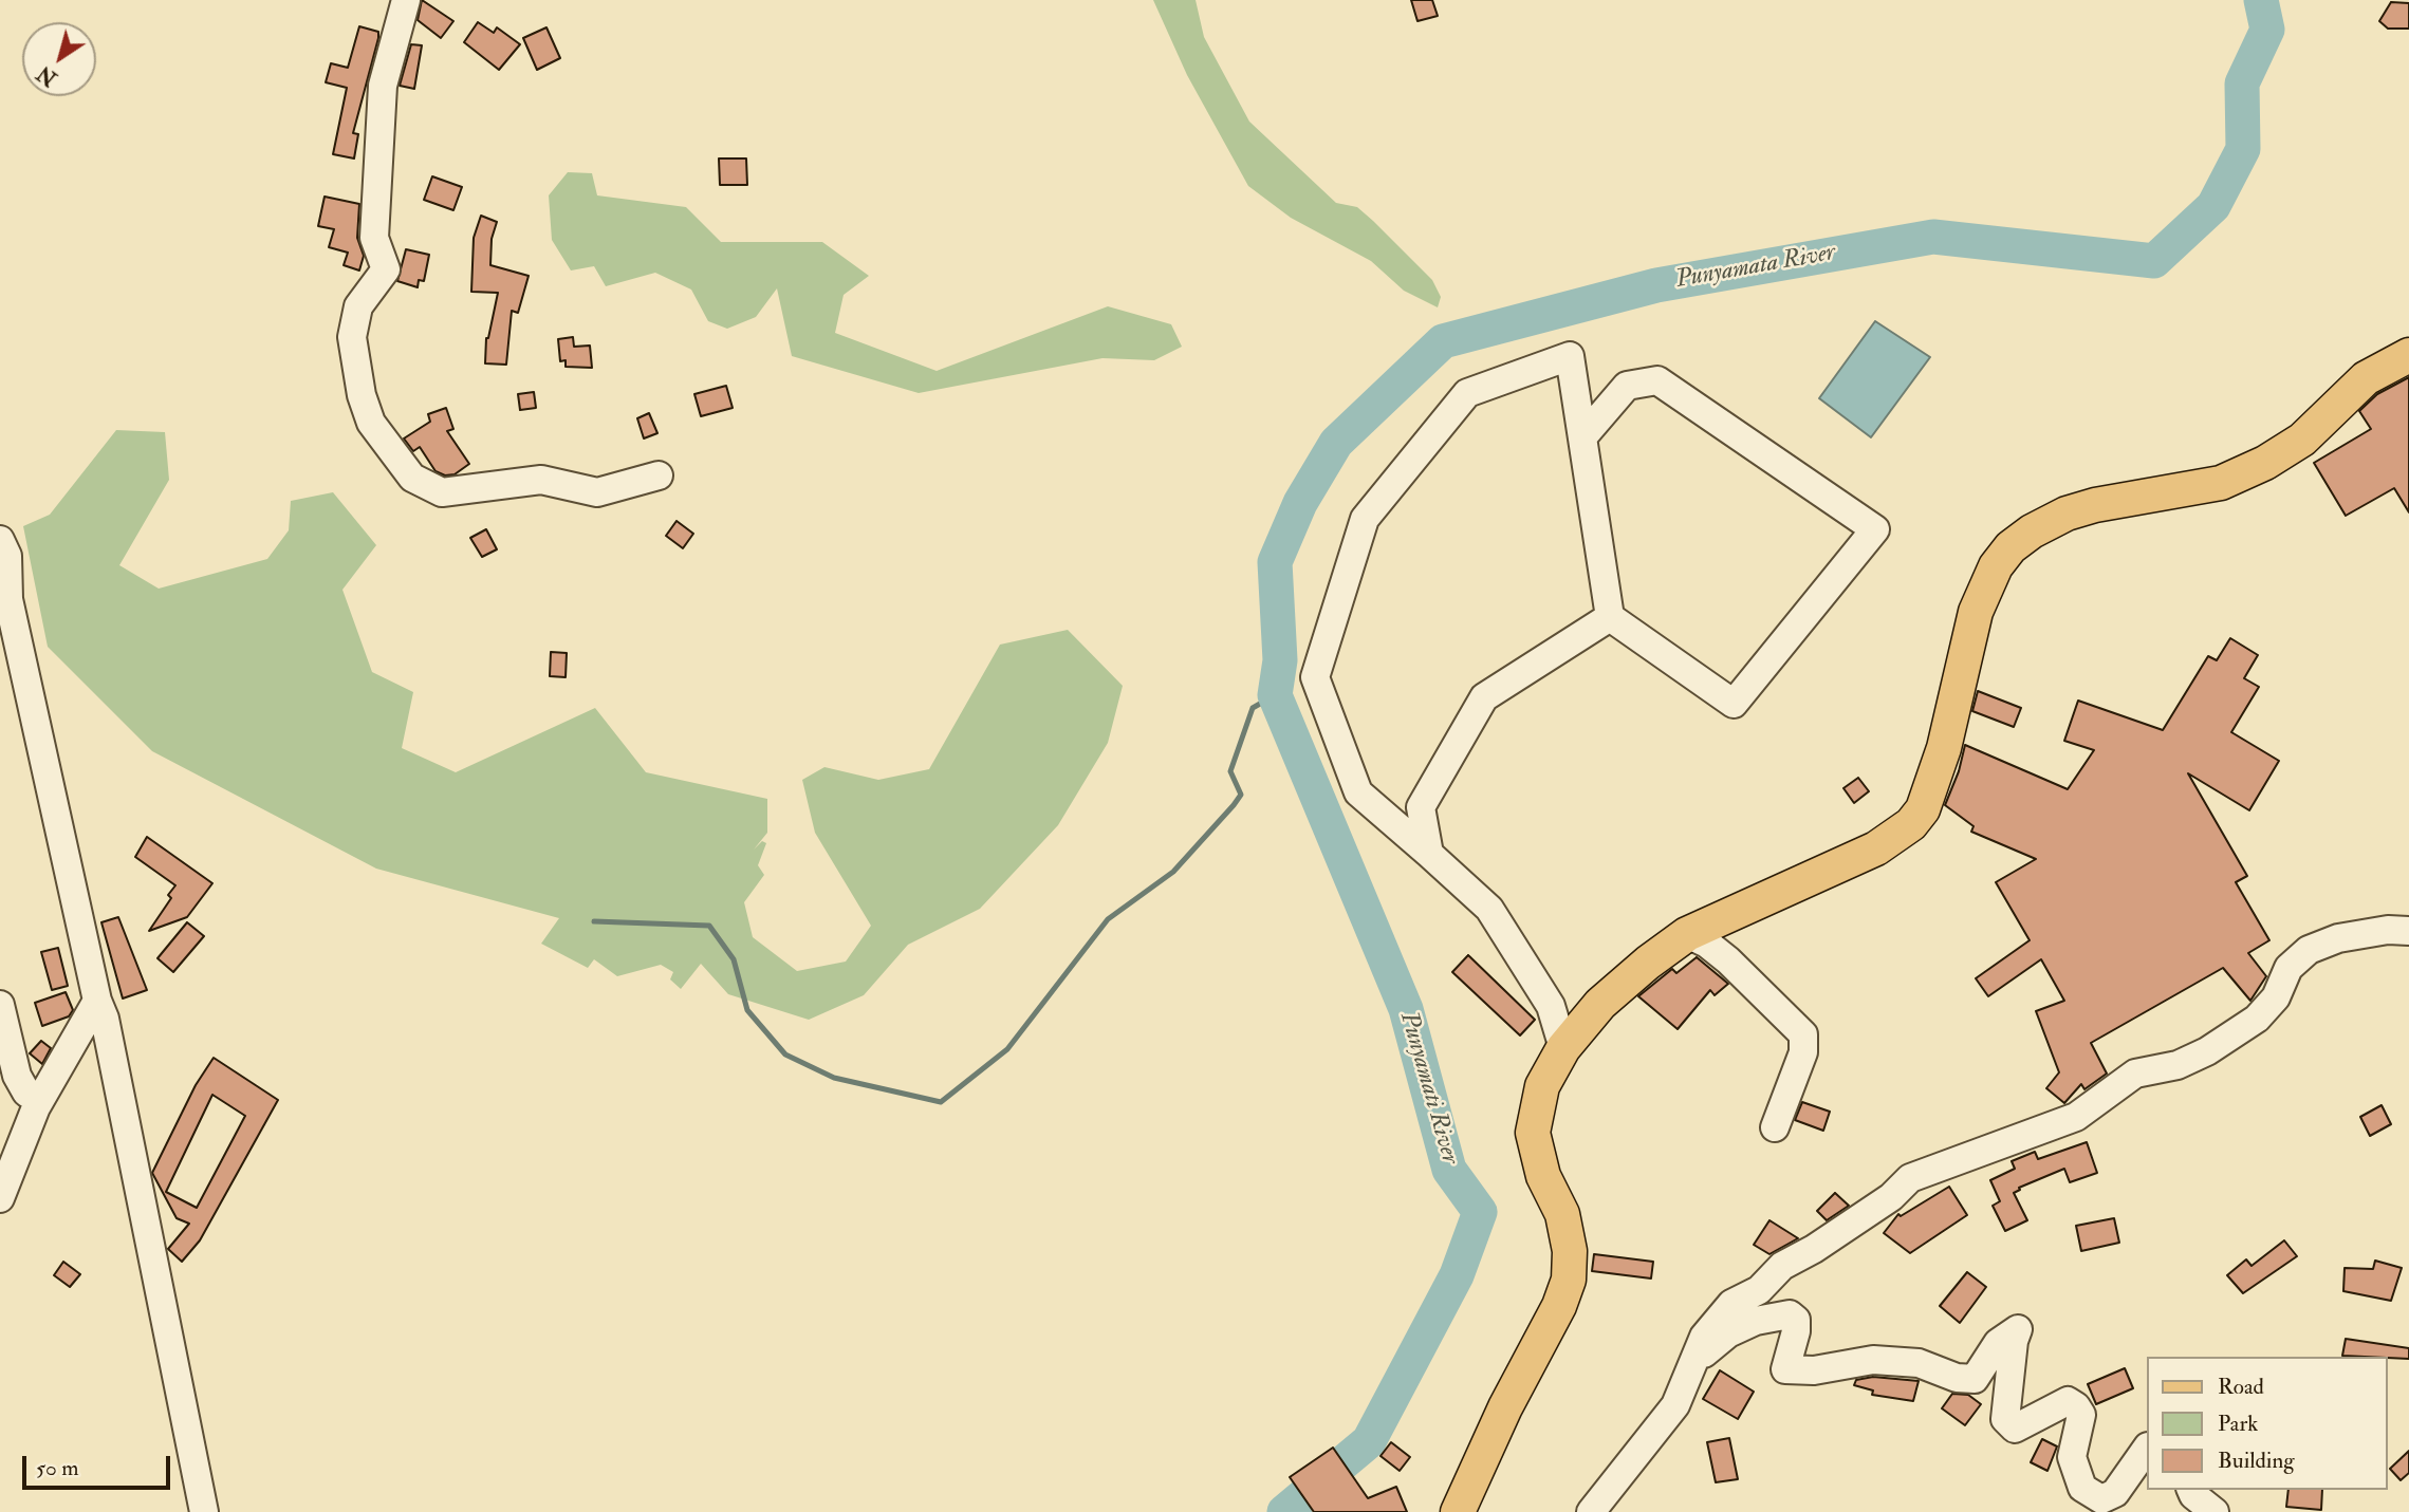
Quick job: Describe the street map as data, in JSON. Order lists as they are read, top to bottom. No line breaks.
{"water":["Punyamata River","Punyamati River"],"legend":["Road","Park","Building"],"scale_bar":"50 m","north":"bottom left"}
